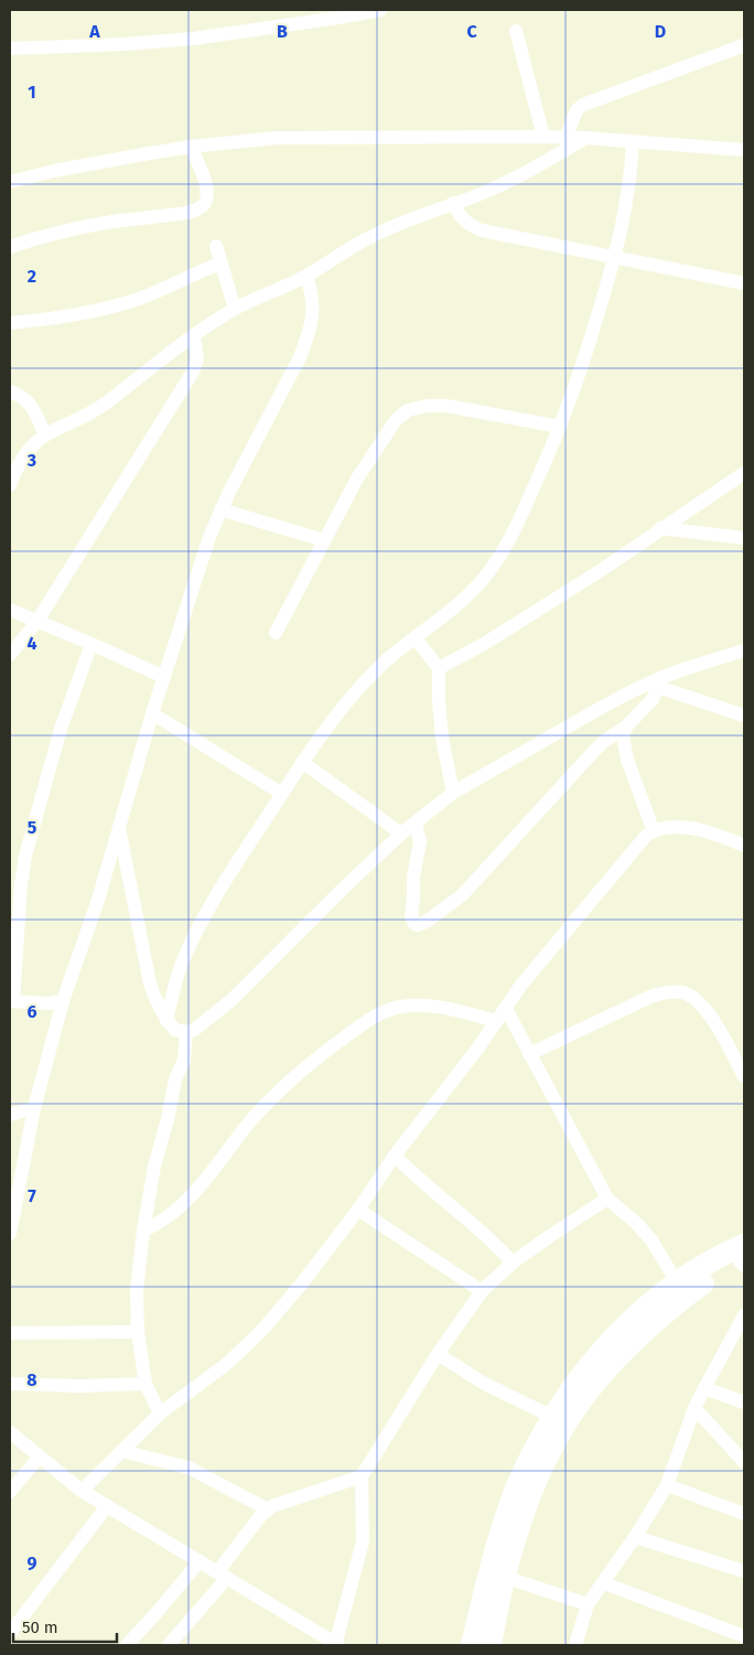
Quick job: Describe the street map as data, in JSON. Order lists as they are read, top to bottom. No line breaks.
{"scale_bar":"50 m","grid":{"columns":["A","B","C","D"],"rows":["1","2","3","4","5","6","7","8","9"]}}
